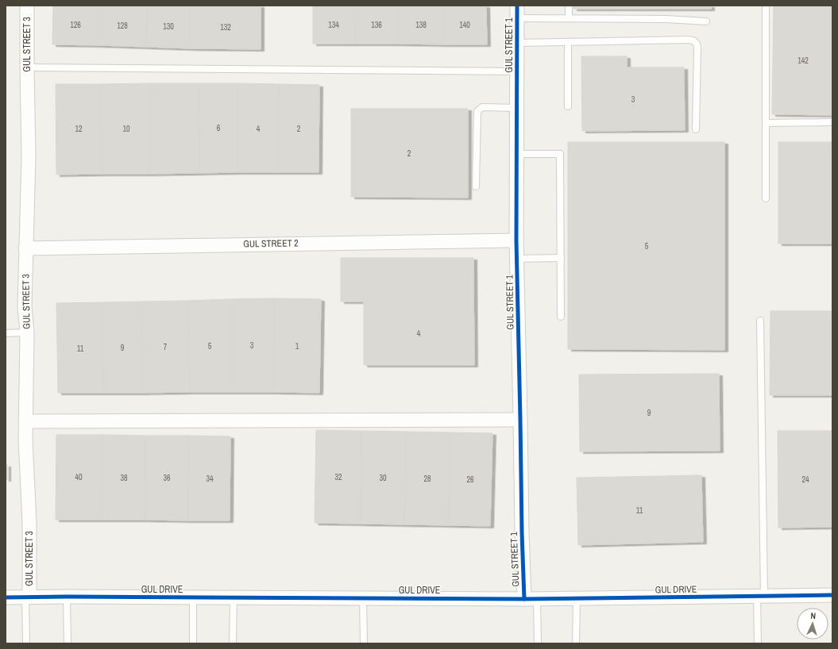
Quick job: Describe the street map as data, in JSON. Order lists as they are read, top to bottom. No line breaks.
{"streets":{"street":["GUL STREET 3","GUL STREET 1","GUL STREET 2","GUL DRIVE"]},"crossings":[["GUL STREET 3","GUL STREET 2"],["GUL STREET 3","GUL DRIVE"],["GUL STREET 1","GUL STREET 2"],["GUL STREET 1","GUL DRIVE"]],"house_numbers":["126","134","136","138","140","128","130","132","142","3","6","12","10","4","2","2","5","4","3","5","1","7","9","11","9","40","32","38","36","30","34","28","26","24","11"],"north":"top"}
